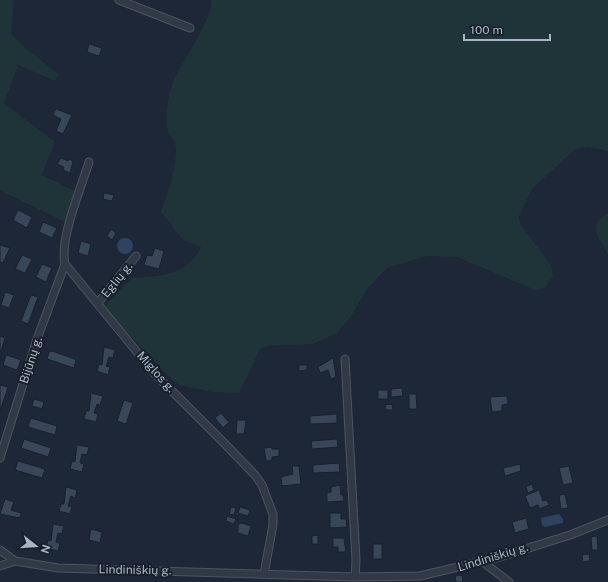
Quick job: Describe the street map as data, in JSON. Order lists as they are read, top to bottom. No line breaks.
{"streets":{"street":["Eglių g.","Bijūnų g.","Miglos g.","Lindiniškių g."]},"crossings":[["Eglių g.","Miglos g."],["Bijūnų g.","Miglos g."],["Miglos g.","Lindiniškių g."]],"scale_bar":"100 m","north":"right"}
